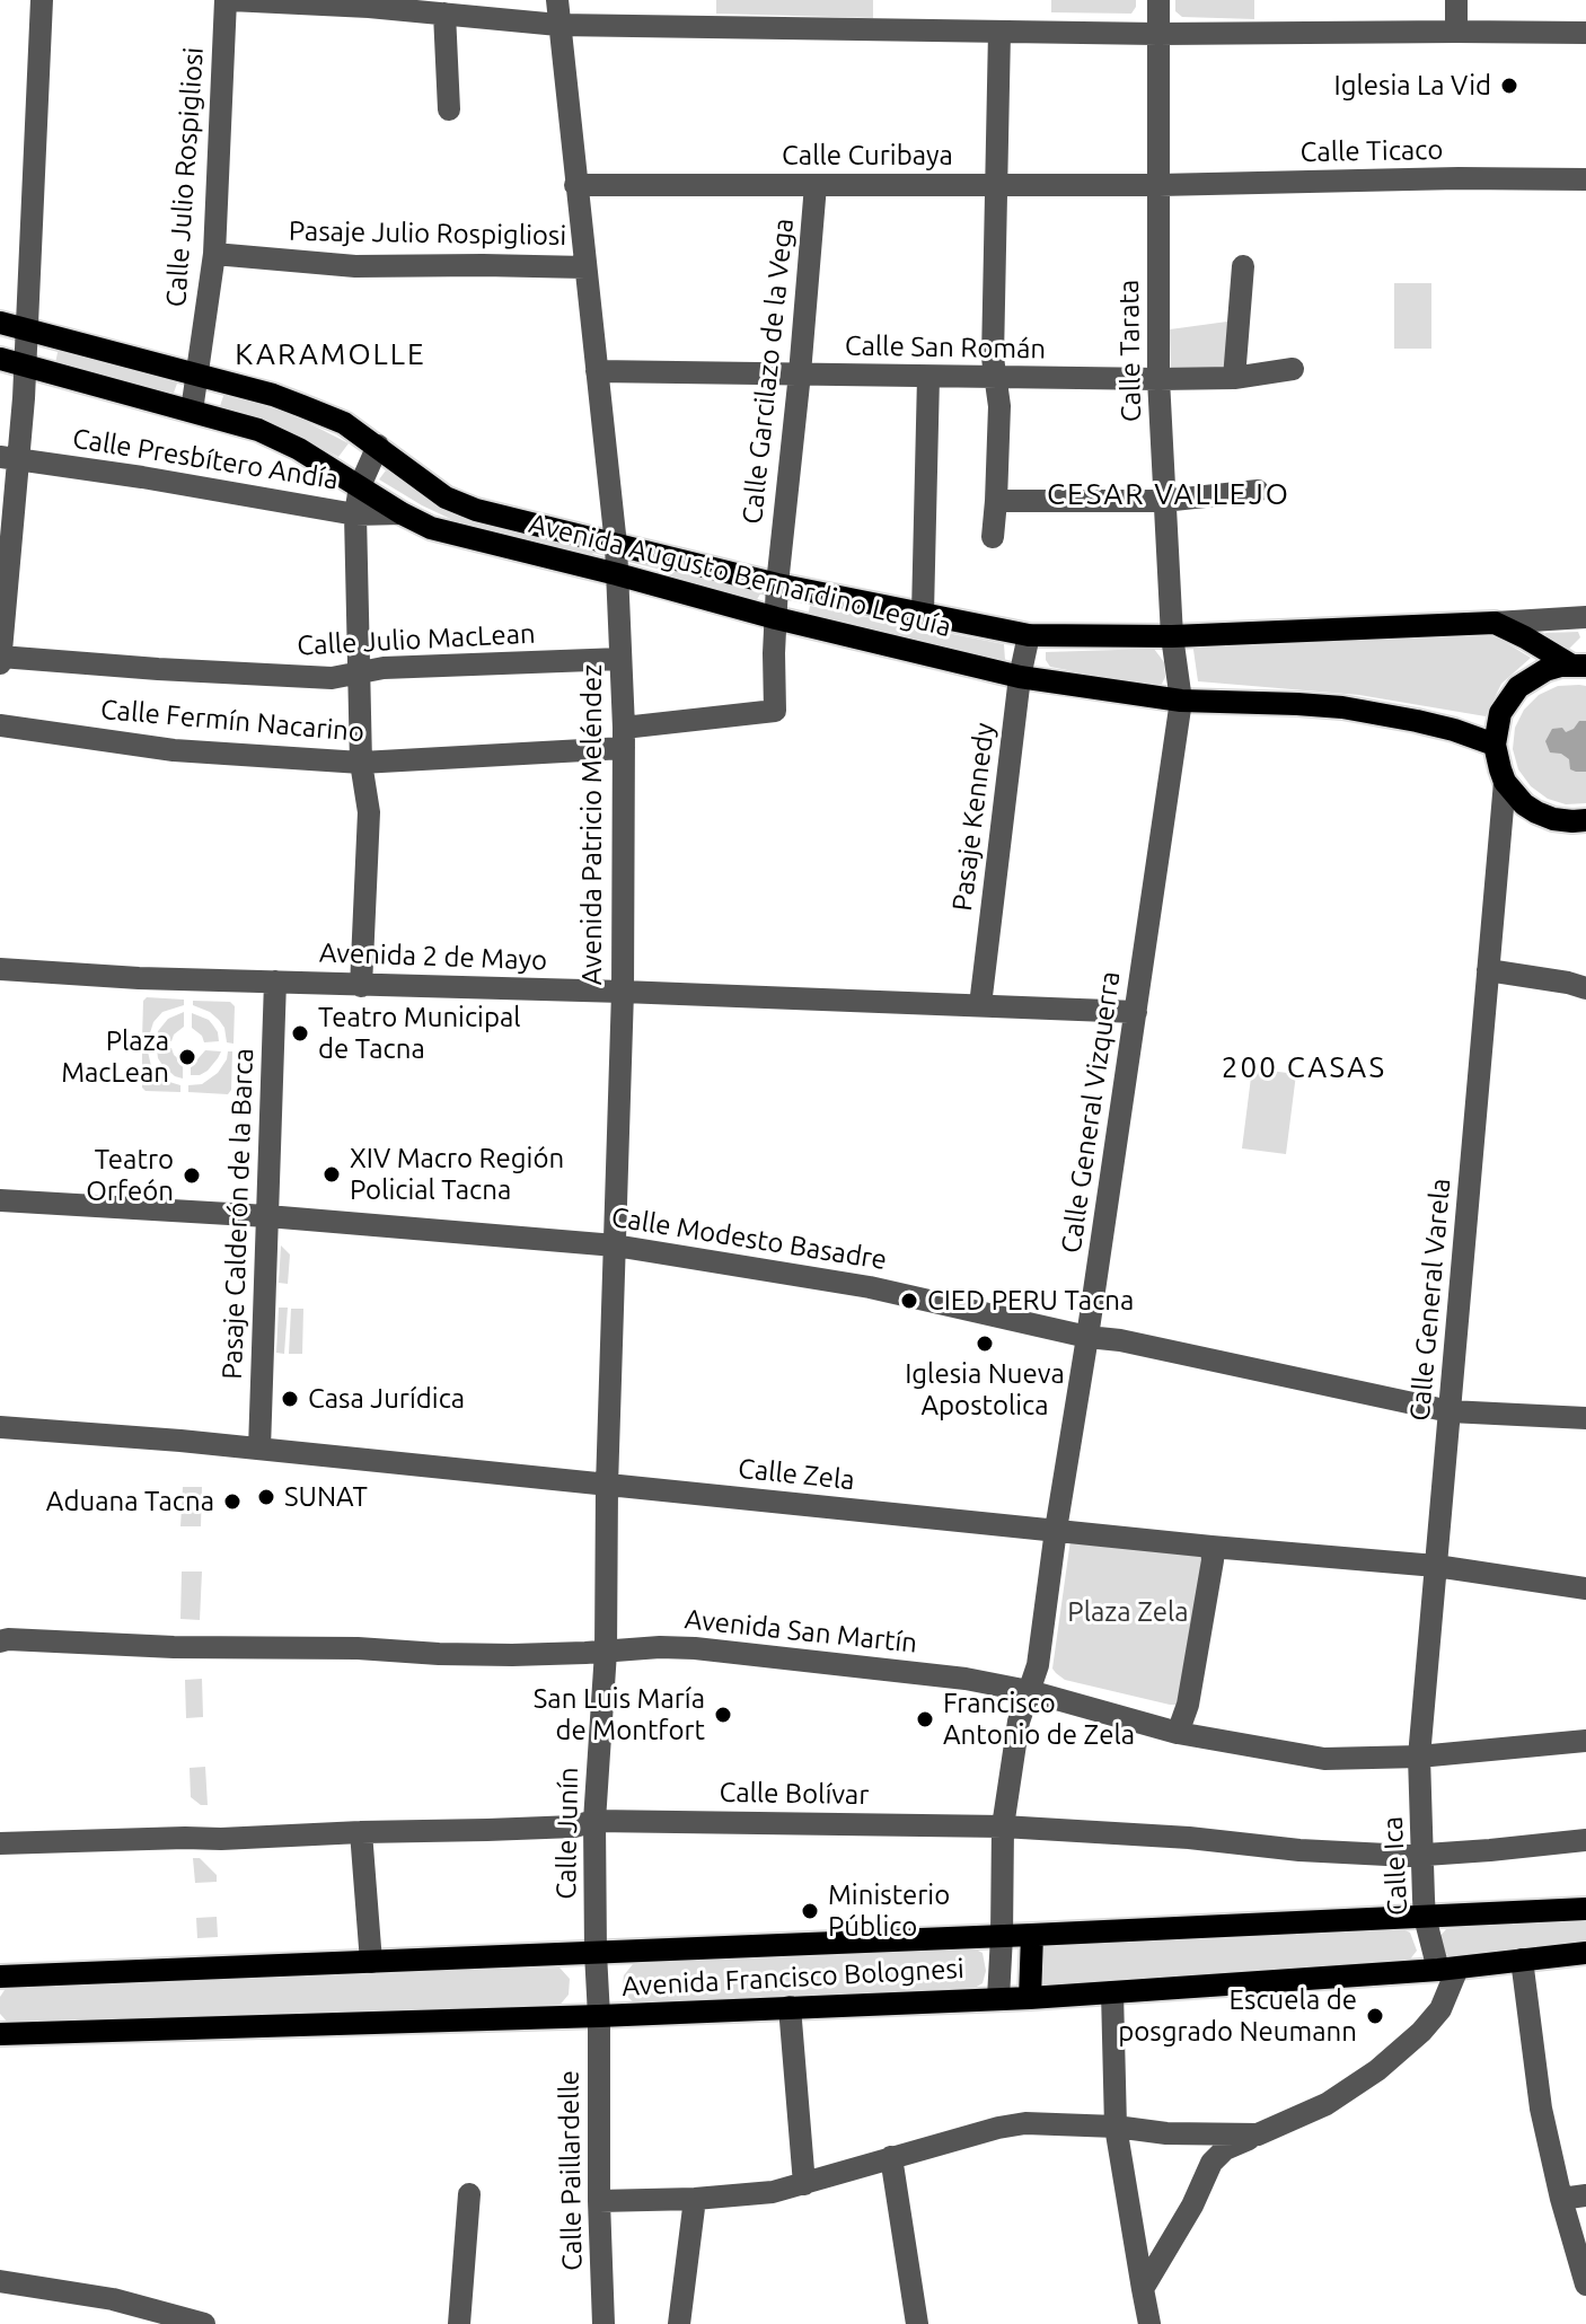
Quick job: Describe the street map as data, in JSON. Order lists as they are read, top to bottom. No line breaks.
{"streets":{"main road":["Avenida Augusto Bernardino Leguía","Avenida Francisco Bolognesi"],"street":["Calle Ticaco","Calle Curibaya","Calle Julio Rospigliosi","Pasaje Julio Rospigliosi","Calle San Román","Calle Tarata","Calle Garcilazo de la Vega","Calle Presbítero Andía","Calle Julio MacLean","Calle Fermín Nacarino","Pasaje Kennedy","Avenida Patricio Meléndez","Avenida 2 de Mayo","Calle General Vizquerra","Pasaje Calderón de la Barca","Calle Modesto Basadre","Calle General Varela","Calle Zela","Avenida San Martín","Calle Bolívar","Calle Junín","Calle Ica","Calle Paillardelle"]},"crossings":[["Calle Ticaco","Calle Curibaya"],["Calle Ticaco","Calle Tarata"],["Calle Curibaya","Calle Tarata"],["Calle Curibaya","Calle Garcilazo de la Vega"],["Calle Curibaya","Avenida Patricio Meléndez"],["Calle Julio Rospigliosi","Pasaje Julio Rospigliosi"],["Calle Julio Rospigliosi","Avenida Augusto Bernardino Leguía"],["Pasaje Julio Rospigliosi","Avenida Patricio Meléndez"],["Calle San Román","Calle Tarata"],["Calle San Román","Calle Garcilazo de la Vega"],["Calle San Román","Avenida Patricio Meléndez"],["Calle Tarata","Avenida Augusto Bernardino Leguía"],["Calle Tarata","Calle General Vizquerra"],["Calle Garcilazo de la Vega","Avenida Augusto Bernardino Leguía"],["Calle Garcilazo de la Vega","Calle Fermín Nacarino"],["Calle Presbítero Andía","Avenida Augusto Bernardino Leguía"],["Avenida Augusto Bernardino Leguía","Pasaje Kennedy"],["Avenida Augusto Bernardino Leguía","Avenida Patricio Meléndez"],["Avenida Augusto Bernardino Leguía","Calle General Vizquerra"],["Calle Julio MacLean","Avenida Patricio Meléndez"],["Calle Fermín Nacarino","Avenida Patricio Meléndez"],["Pasaje Kennedy","Avenida 2 de Mayo"],["Avenida Patricio Meléndez","Avenida 2 de Mayo"],["Avenida Patricio Meléndez","Calle Modesto Basadre"],["Avenida Patricio Meléndez","Calle Zela"],["Avenida Patricio Meléndez","Avenida San Martín"],["Avenida Patricio Meléndez","Calle Junín"],["Avenida 2 de Mayo","Calle General Vizquerra"],["Avenida 2 de Mayo","Pasaje Calderón de la Barca"],["Calle General Vizquerra","Calle Modesto Basadre"],["Calle General Vizquerra","Calle Zela"],["Calle General Vizquerra","Avenida San Martín"],["Calle General Vizquerra","Calle Bolívar"],["Calle General Vizquerra","Avenida Francisco Bolognesi"],["Pasaje Calderón de la Barca","Calle Modesto Basadre"],["Pasaje Calderón de la Barca","Calle Zela"],["Calle Modesto Basadre","Calle General Varela"],["Calle General Varela","Calle Zela"],["Calle General Varela","Avenida San Martín"],["Calle General Varela","Calle Ica"],["Avenida San Martín","Calle Junín"],["Avenida San Martín","Calle Ica"],["Calle Bolívar","Calle Junín"],["Calle Bolívar","Calle Ica"],["Calle Junín","Avenida Francisco Bolognesi"],["Calle Junín","Calle Paillardelle"],["Calle Ica","Avenida Francisco Bolognesi"],["Avenida Francisco Bolognesi","Calle Paillardelle"]],"districts":["KARAMOLLE","CESAR VALLEJO","200 CASAS"],"parks":["Plaza Zela"],"places":["Iglesia La Vid","Teatro Municipal de Tacna","Plaza MacLean","XIV Macro Región Policial Tacna","Teatro Orfeón","CIED PERU Tacna","Iglesia Nueva Apostolica","Casa Jurídica","SUNAT","Aduana Tacna","San Luis María de Montfort","Francisco Antonio de Zela","Ministerio Público","Escuela de posgrado Neumann"]}
